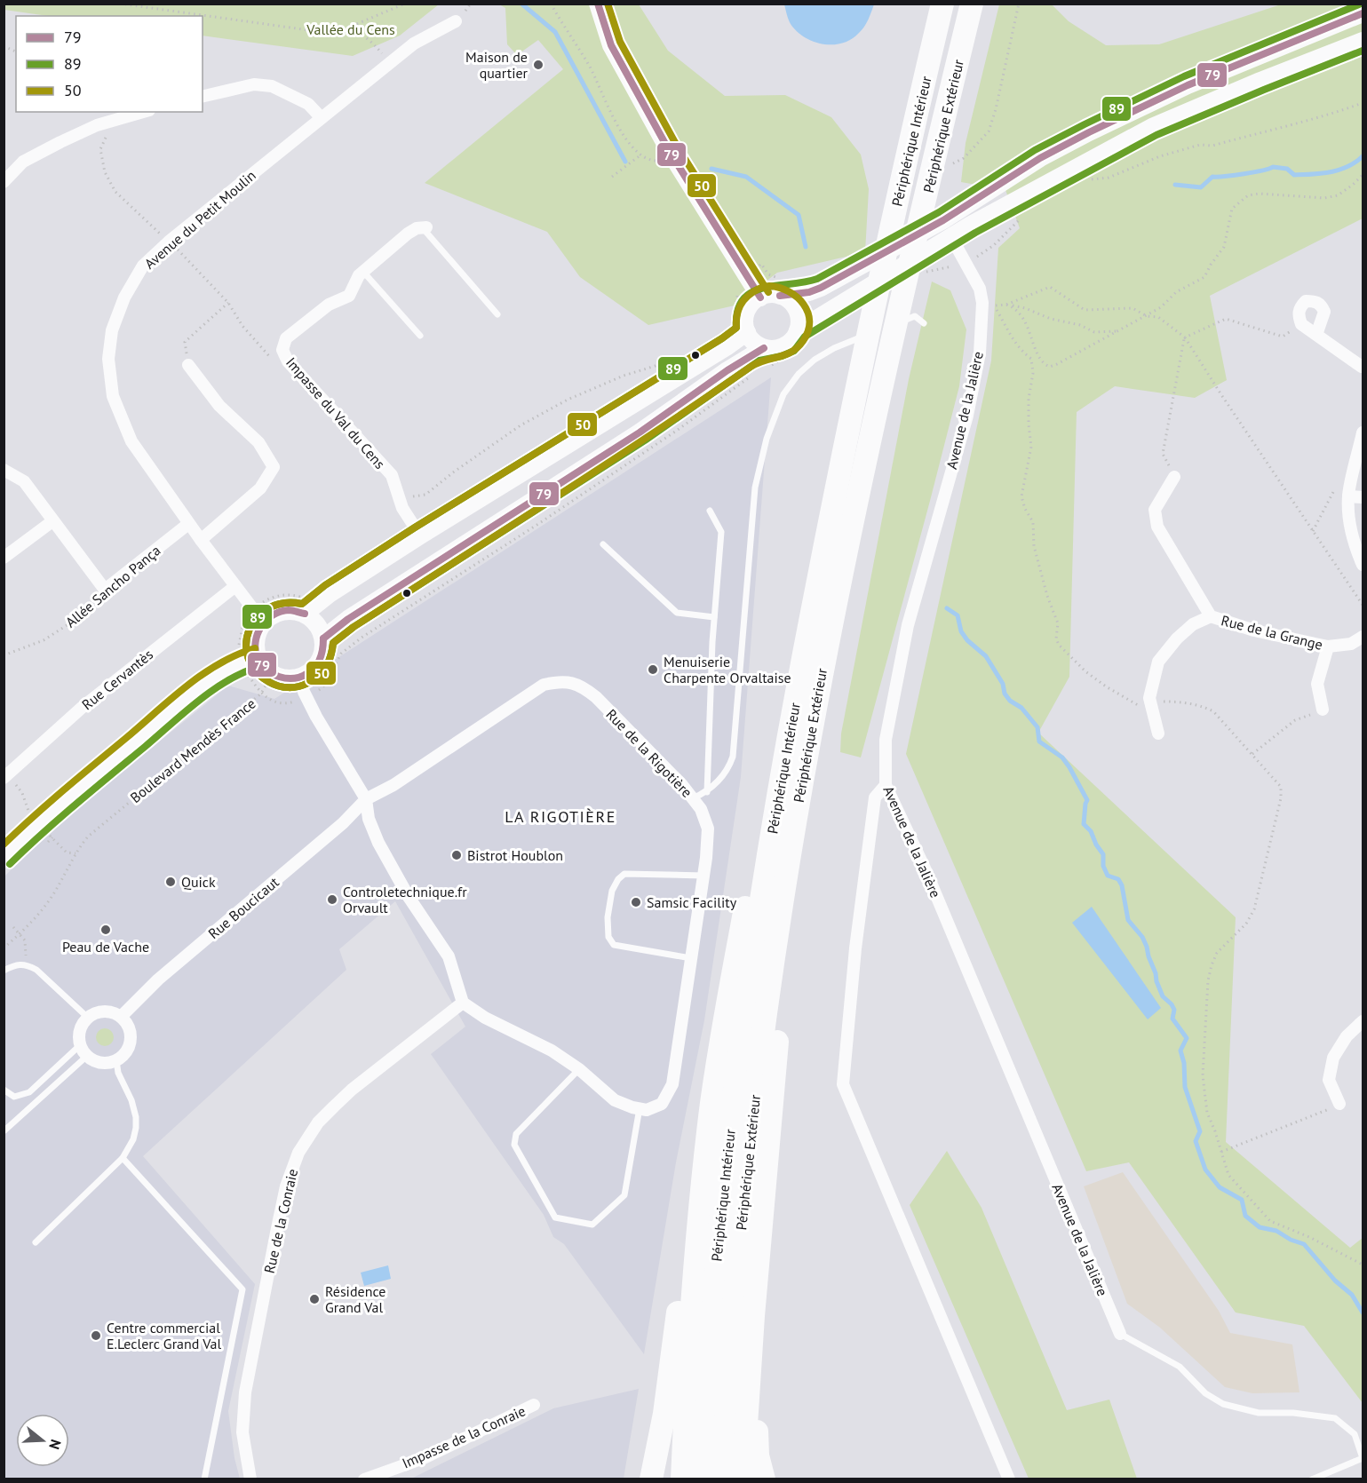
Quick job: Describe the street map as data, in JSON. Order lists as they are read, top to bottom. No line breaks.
{"streets":{"highway":["Périphérique Extérieur","Périphérique Intérieur"],"street":["Avenue du Petit Moulin","Avenue de la Jalière","Impasse du Val du Cens","Allée Sancho Pança","Rue de la Grange","Rue Cervantès","Rue de la Rigotière","Rue Boucicaut","Rue de la Conraie","Impasse de la Conraie"],"path":["Boulevard Mendès France"]},"crossings":[["Avenue du Petit Moulin","Allée Sancho Pança"],["Avenue du Petit Moulin","Rue Cervantès"],["Rue de la Rigotière","Rue Boucicaut"]],"districts":["LA RIGOTIÈRE"],"parks":["Vallée du Cens"],"places":["Maison de quartier","Menuiserie Charpente Orvaltaise","Bistrot Houblon","Quick","Controletechnique.fr Orvault","Samsic Facility","Peau de Vache","Résidence Grand Val","Centre commercial E.Leclerc Grand Val"],"lines":["transit line 79","transit line 50","transit line 89"],"legend":["79","89","50"],"north":"right"}
